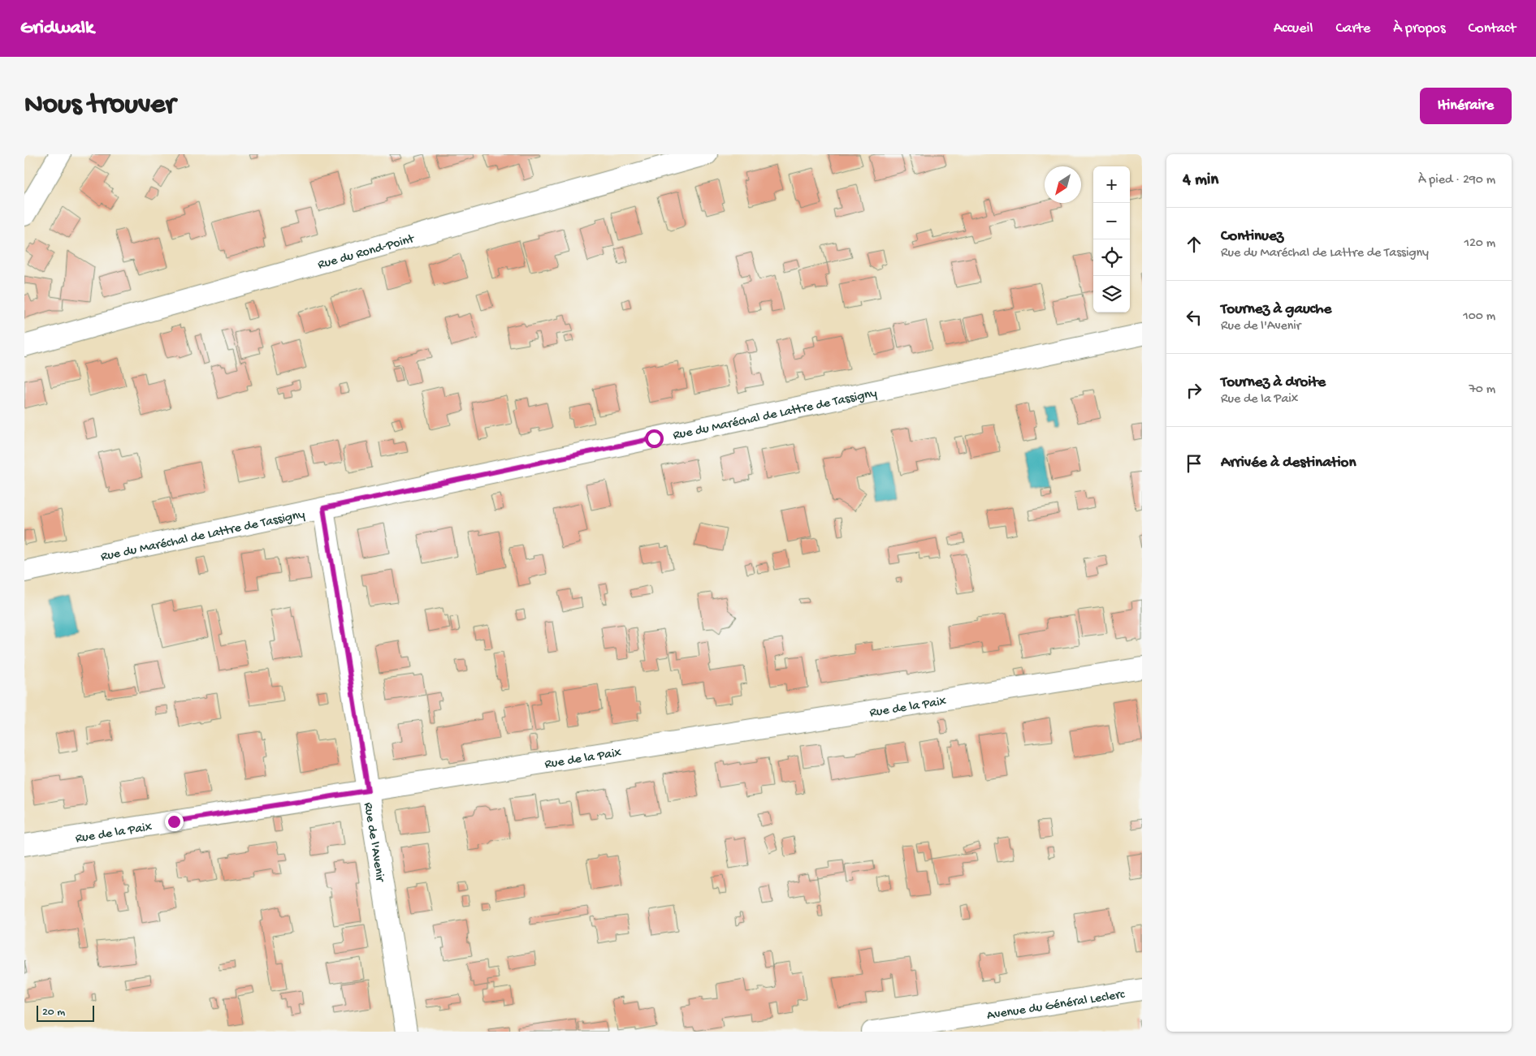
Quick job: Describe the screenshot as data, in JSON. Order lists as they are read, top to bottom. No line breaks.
{"streets":{"street":["Rue du Rond-Point","Rue du Maréchal de Lattre de Tassigny","Rue de la Paix","Rue de l'Avenir","Avenue du Général Leclerc"]},"crossings":[["Rue du Maréchal de Lattre de Tassigny","Rue de l'Avenir"],["Rue de la Paix","Rue de l'Avenir"]],"scale_bar":"20 m","north":"bottom left","page":{"header":"Gridwalk","nav":["Accueil","Carte","À propos","Contact"],"buttons":"Itinéraire","title":"Nous trouver","heading":["4 min","À pied · 290 m"],"map_buttons":["+","−"],"list":[["Continuez","Rue du Maréchal de Lattre de Tassigny","120 m"],["Tournez à gauche","Rue de l'Avenir","100 m"],["Tournez à droite","Rue de la Paix","70 m"],"Arrivée à destination"],"scale":"20 m"}}
